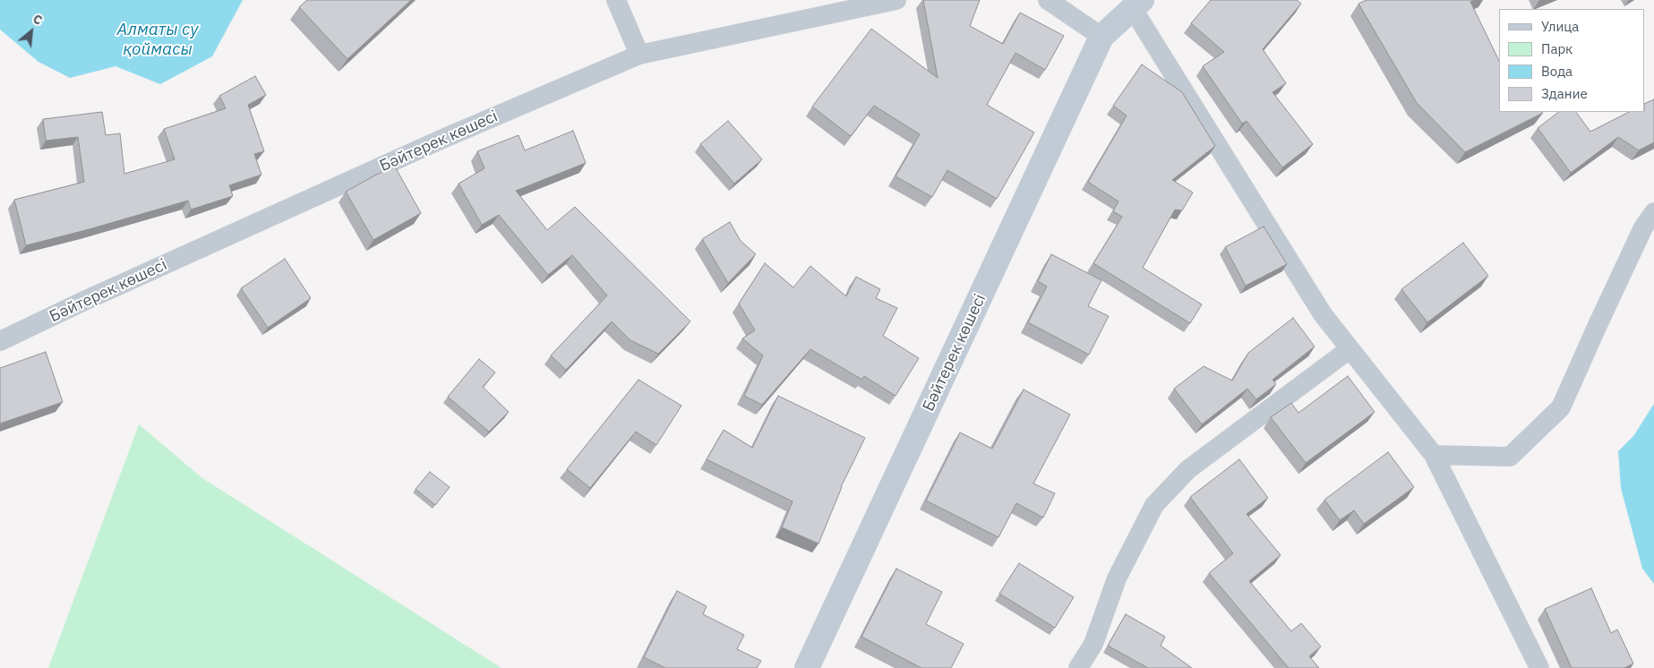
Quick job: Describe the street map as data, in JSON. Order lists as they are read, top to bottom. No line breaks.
{"streets":{"street":["Бәйтерек көшесі"]},"water":["Алматы су қоймасы"],"legend":["Улица","Парк","Вода","Здание"],"north":"top right"}
